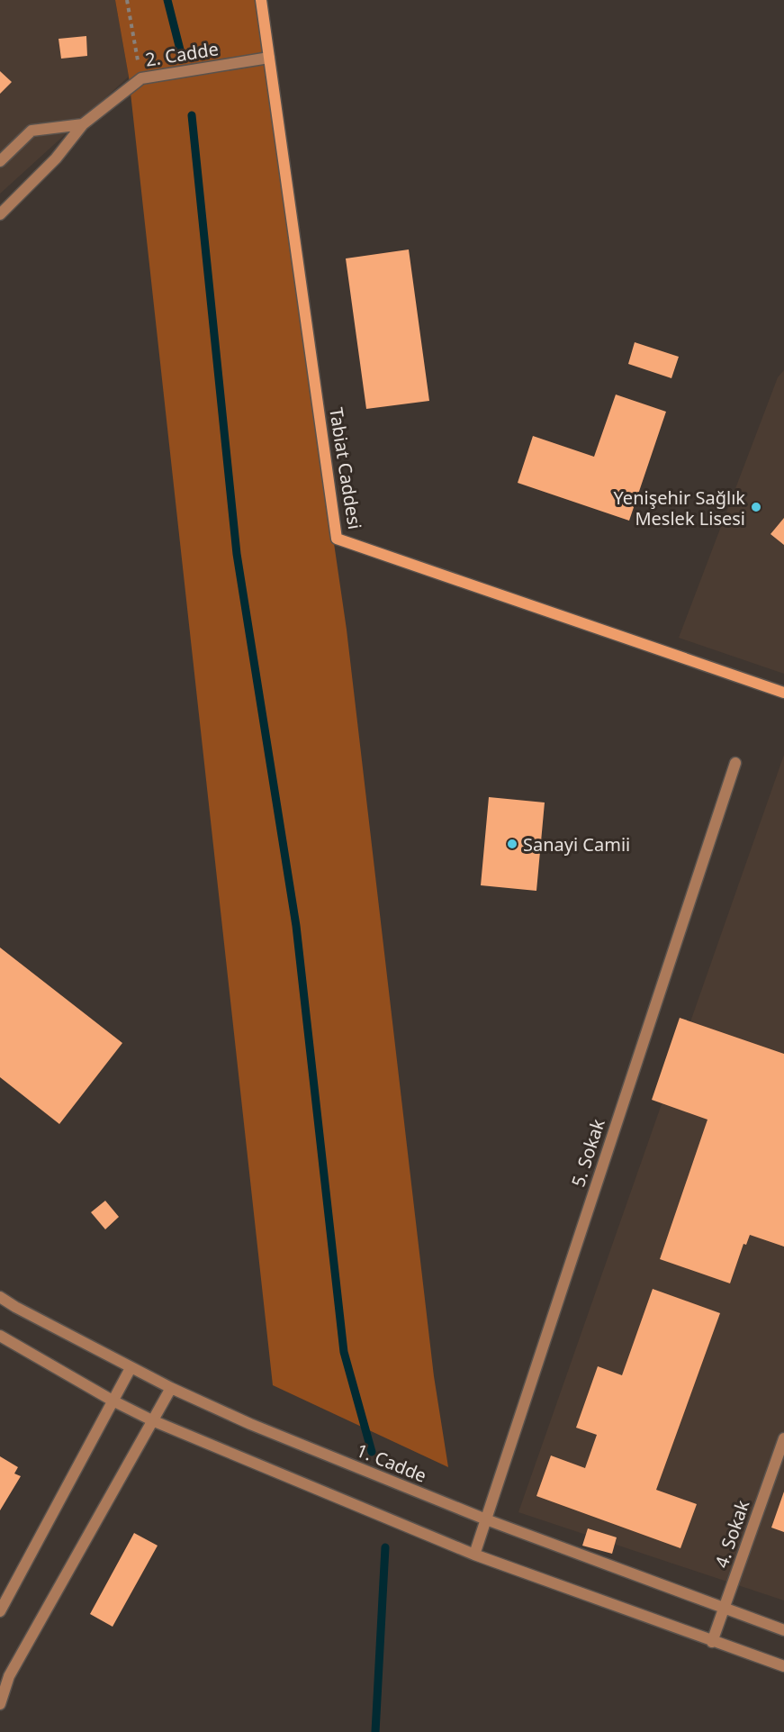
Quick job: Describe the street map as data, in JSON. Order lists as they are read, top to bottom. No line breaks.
{"streets":{"street":["Tabiat Caddesi"],"lane":["2. Cadde","5. Sokak","1. Cadde","4. Sokak"]},"crossings":[["2. Cadde","Tabiat Caddesi"],["5. Sokak","1. Cadde"],["1. Cadde","4. Sokak"]],"places":["Yenişehir Sağlık Meslek Lisesi","Sanayi Camii"]}
